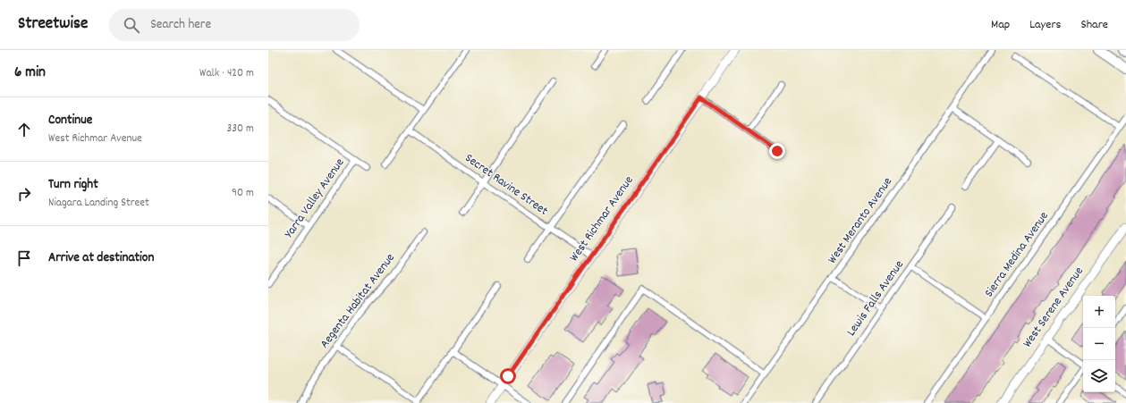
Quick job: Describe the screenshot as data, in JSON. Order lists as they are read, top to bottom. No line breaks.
{"streets":{"street":["Secret Ravine Street","Yarra Valley Avenue","West Richmar Avenue","West Meranto Avenue","Sierra Medina Avenue","Lewis Falls Avenue","Aegenta Habitat Avenue","West Serene Avenue"]},"crossings":[["Secret Ravine Street","West Richmar Avenue"]],"page":{"header":"Streetwise","search":"Search here","nav":["Map","Layers","Share"],"heading":["6 min","Walk · 420 m"],"list":[["Continue","West Richmar Avenue","330 m"],["Turn right","Niagara Landing Street","90 m"],"Arrive at destination"],"map_buttons":["+","−"]}}
